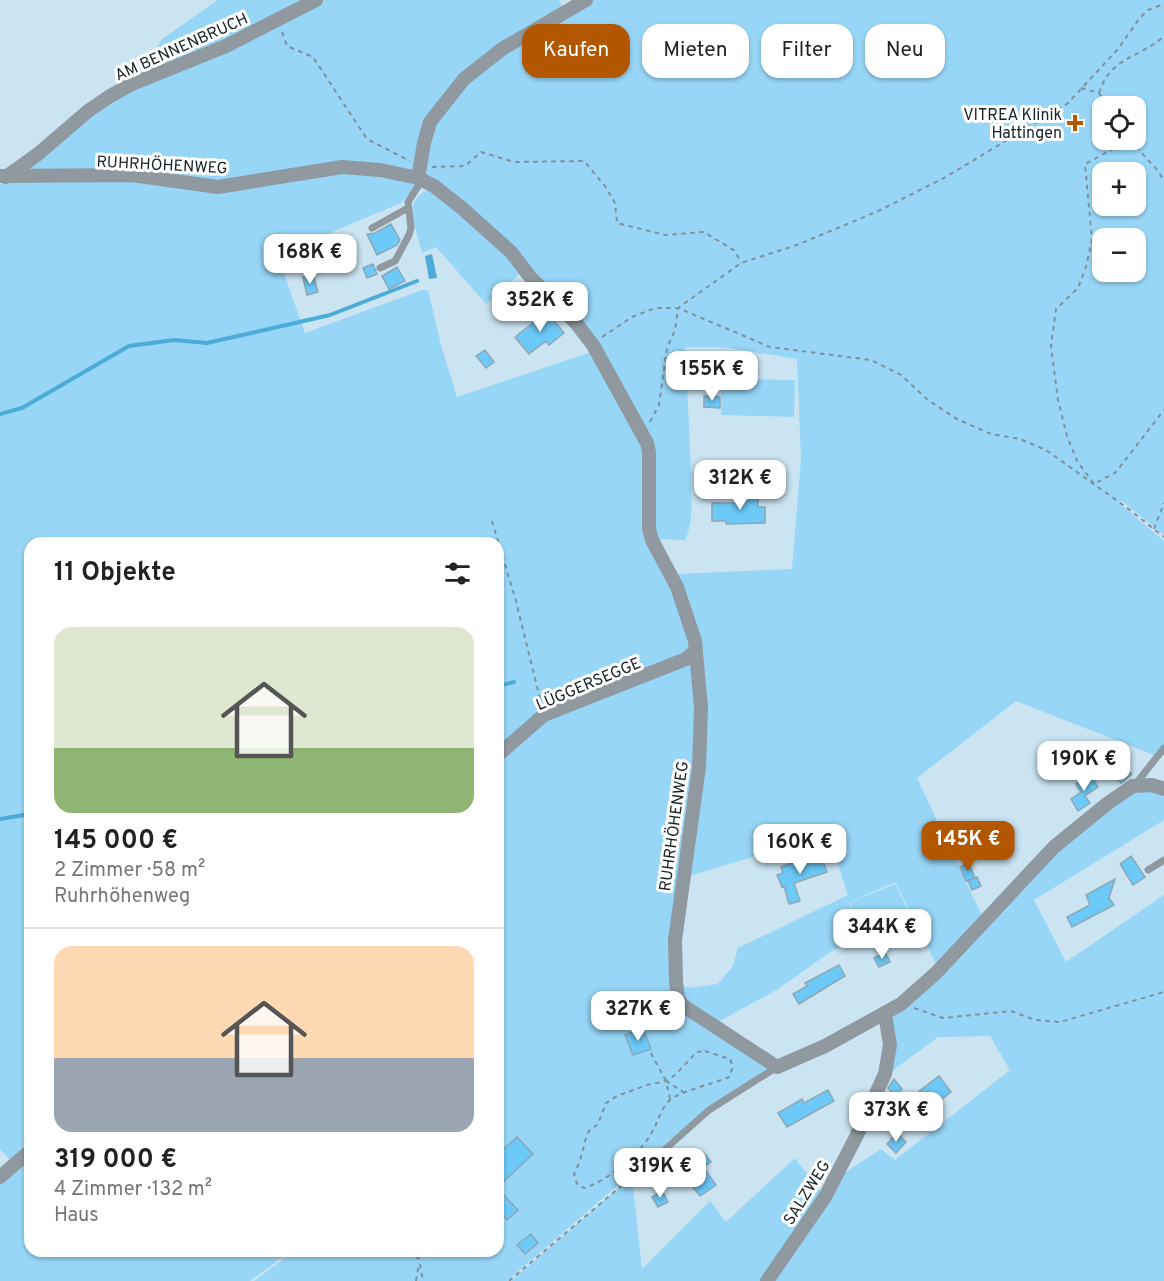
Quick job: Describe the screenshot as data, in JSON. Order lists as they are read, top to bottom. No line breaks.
{"streets":{"street":["AM BENNENBRUCH","RUHRHÖHENWEG","LÜGGERSEGGE","SALZWEG"]},"crossings":[["AM BENNENBRUCH","RUHRHÖHENWEG"],["RUHRHÖHENWEG","LÜGGERSEGGE"]],"places":{"health":["VITREA Klinik Hattingen"]},"page":{"chip":["Kaufen","Mieten","Filter","Neu"],"map_buttons":["+","−"],"price":["168K €","352K €","155K €","312K €","190K €","145K €","160K €","344K €","327K €","373K €","319K €"],"heading":"11 Objekte","list":[{"name":"145 000 €","note":"2 Zimmer · 58 m² · Ruhrhöhenweg"},{"name":"319 000 €","note":"4 Zimmer · 132 m² · Haus"}]}}
